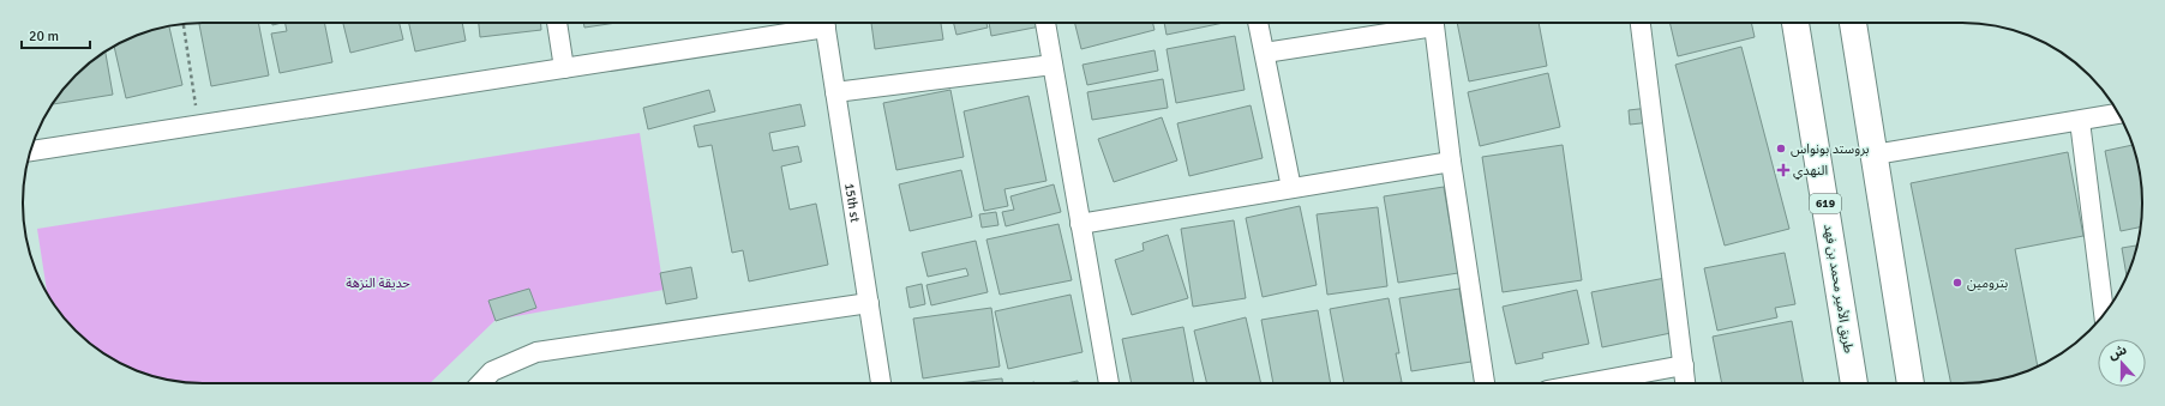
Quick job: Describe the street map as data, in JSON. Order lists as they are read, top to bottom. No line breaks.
{"streets":{"highway":["619","طريق الأمير محمد بن فهد"],"street":["15th st"]},"parks":["حديقة النزهة"],"places":{"other":["بروستد بونواس","بترومين"],"health":["النهدي"]},"scale_bar":"20 m","north":"top"}
